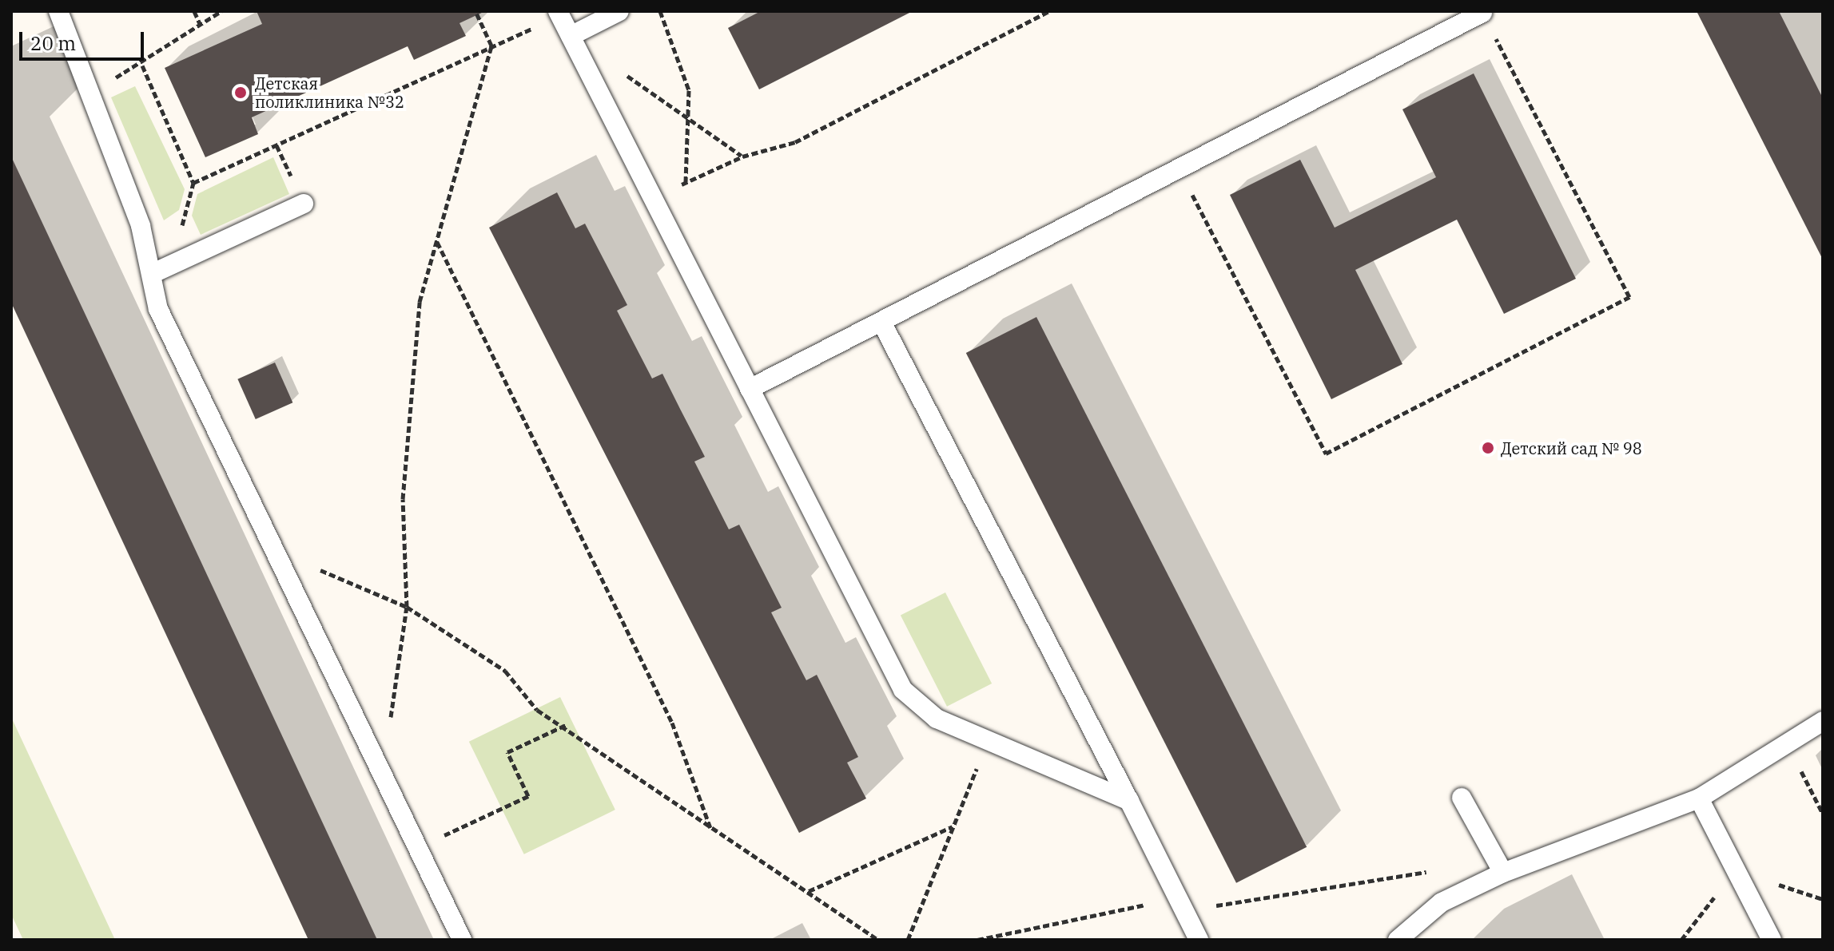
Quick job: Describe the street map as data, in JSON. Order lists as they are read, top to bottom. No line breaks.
{"places":["Детская поликлиника №32","Детский сад № 98"],"scale_bar":"20 m"}
